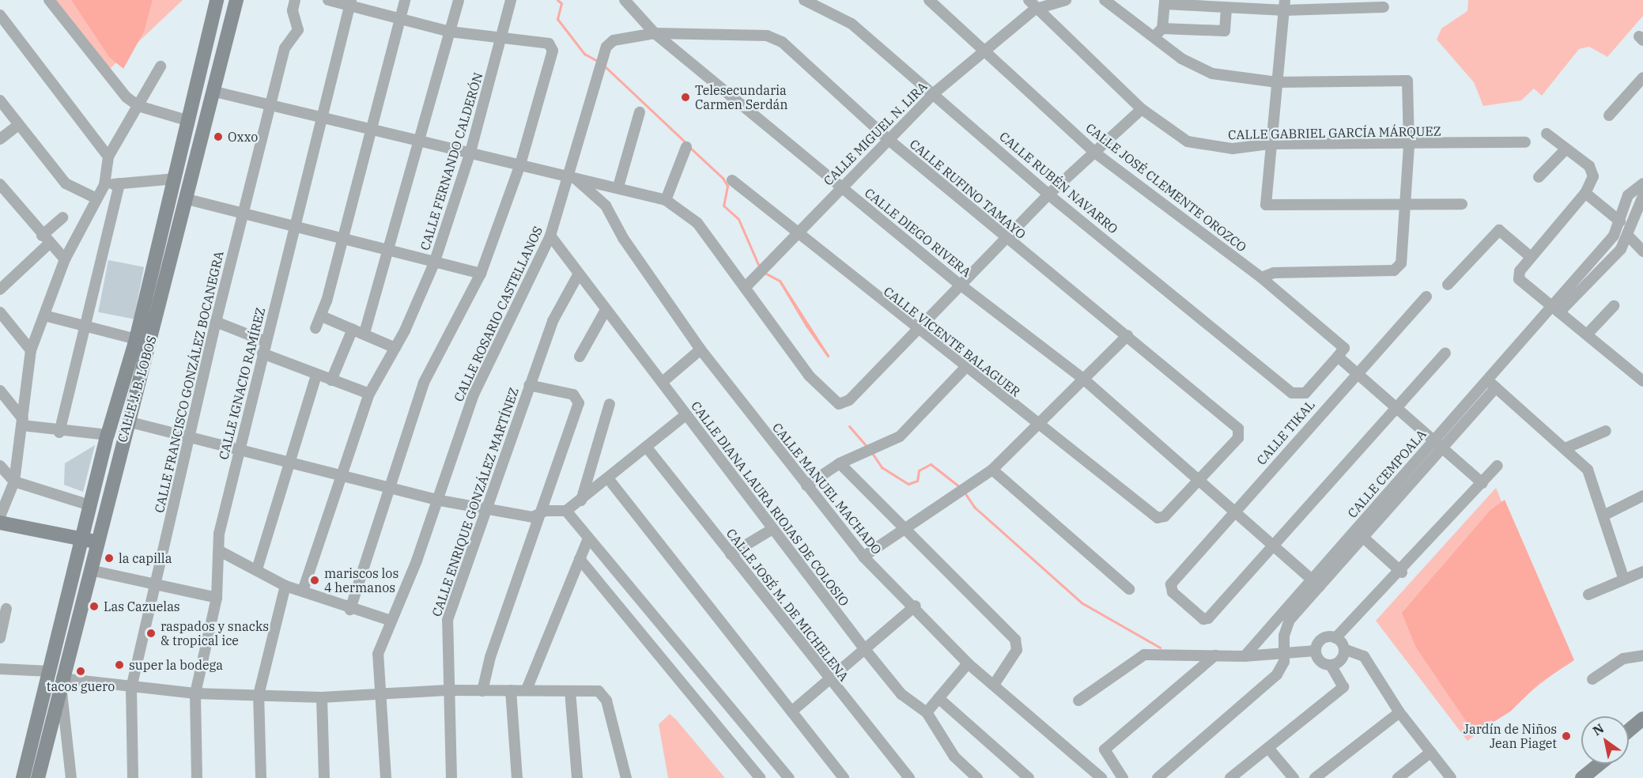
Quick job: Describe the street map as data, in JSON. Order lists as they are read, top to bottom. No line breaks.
{"streets":{"main road":["CALLE J. B. LOBOS"],"street":["CALLE GABRIEL GARCÍA MÁRQUEZ","CALLE MIGUEL N. LIRA","CALLE FERNANDO CALDERÓN","CALLE RUBÉN NAVARRO","CALLE JOSÉ CLEMENTE OROZCO","CALLE RUFINO TAMAYO","CALLE DIEGO RIVERA","CALLE ROSARIO CASTELLANOS","CALLE VICENTE BALAGUER","CALLE FRANCISCO GONZÁLEZ BOCANEGRA","CALLE IGNACIO RAMÍREZ","CALLE TIKAL","CALLE CEMPOALA","CALLE MANUEL MACHADO","CALLE ENRIQUE GONZÁLEZ MARTÍNEZ","CALLE DIANA LAURA RIOJAS DE COLOSIO","CALLE JOSÉ M. DE MICHELENA"]},"crossings":[["CALLE GABRIEL GARCÍA MÁRQUEZ","CALLE MIGUEL N. LIRA"],["CALLE MIGUEL N. LIRA","CALLE RUBÉN NAVARRO"],["CALLE MIGUEL N. LIRA","CALLE JOSÉ CLEMENTE OROZCO"],["CALLE MIGUEL N. LIRA","CALLE RUFINO TAMAYO"],["CALLE MIGUEL N. LIRA","CALLE DIEGO RIVERA"],["CALLE MIGUEL N. LIRA","CALLE VICENTE BALAGUER"],["CALLE MIGUEL N. LIRA","CALLE MANUEL MACHADO"],["CALLE FERNANDO CALDERÓN","CALLE MANUEL MACHADO"],["CALLE RUBÉN NAVARRO","CALLE JOSÉ CLEMENTE OROZCO"],["CALLE RUFINO TAMAYO","CALLE DIEGO RIVERA"],["CALLE RUFINO TAMAYO","CALLE ROSARIO CASTELLANOS"],["CALLE RUFINO TAMAYO","CALLE VICENTE BALAGUER"],["CALLE DIEGO RIVERA","CALLE ROSARIO CASTELLANOS"],["CALLE DIEGO RIVERA","CALLE VICENTE BALAGUER"],["CALLE DIEGO RIVERA","CALLE TIKAL"],["CALLE DIEGO RIVERA","CALLE CEMPOALA"],["CALLE ROSARIO CASTELLANOS","CALLE MANUEL MACHADO"],["CALLE ROSARIO CASTELLANOS","CALLE DIANA LAURA RIOJAS DE COLOSIO"],["CALLE VICENTE BALAGUER","CALLE MANUEL MACHADO"],["CALLE FRANCISCO GONZÁLEZ BOCANEGRA","CALLE MANUEL MACHADO"],["CALLE IGNACIO RAMÍREZ","CALLE MANUEL MACHADO"],["CALLE J. B. LOBOS","CALLE MANUEL MACHADO"],["CALLE ENRIQUE GONZÁLEZ MARTÍNEZ","CALLE DIANA LAURA RIOJAS DE COLOSIO"]],"places":["Telesecundaria Carmen Serdán","Oxxo","la capilla","mariscos los 4 hermanos","Las Cazuelas","raspados y snacks & tropical ice","super la bodega","tacos guero","Jardín de Niños Jean Piaget"],"north":"top left"}
